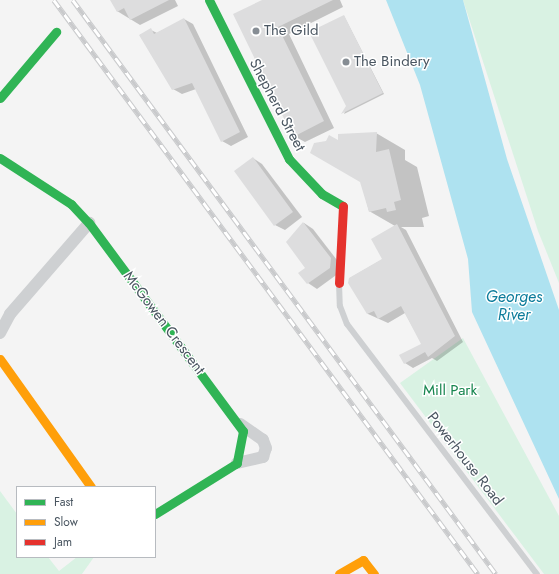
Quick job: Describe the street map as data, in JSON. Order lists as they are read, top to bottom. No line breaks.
{"streets":{"street":["Shepherd Street","McGowen Crescent","Powerhouse Road"]},"crossings":[["Shepherd Street","Powerhouse Road"]],"water":["Georges River"],"parks":["Mill Park"],"places":["The Gild","The Bindery"],"legend":["Fast","Slow","Jam"]}
